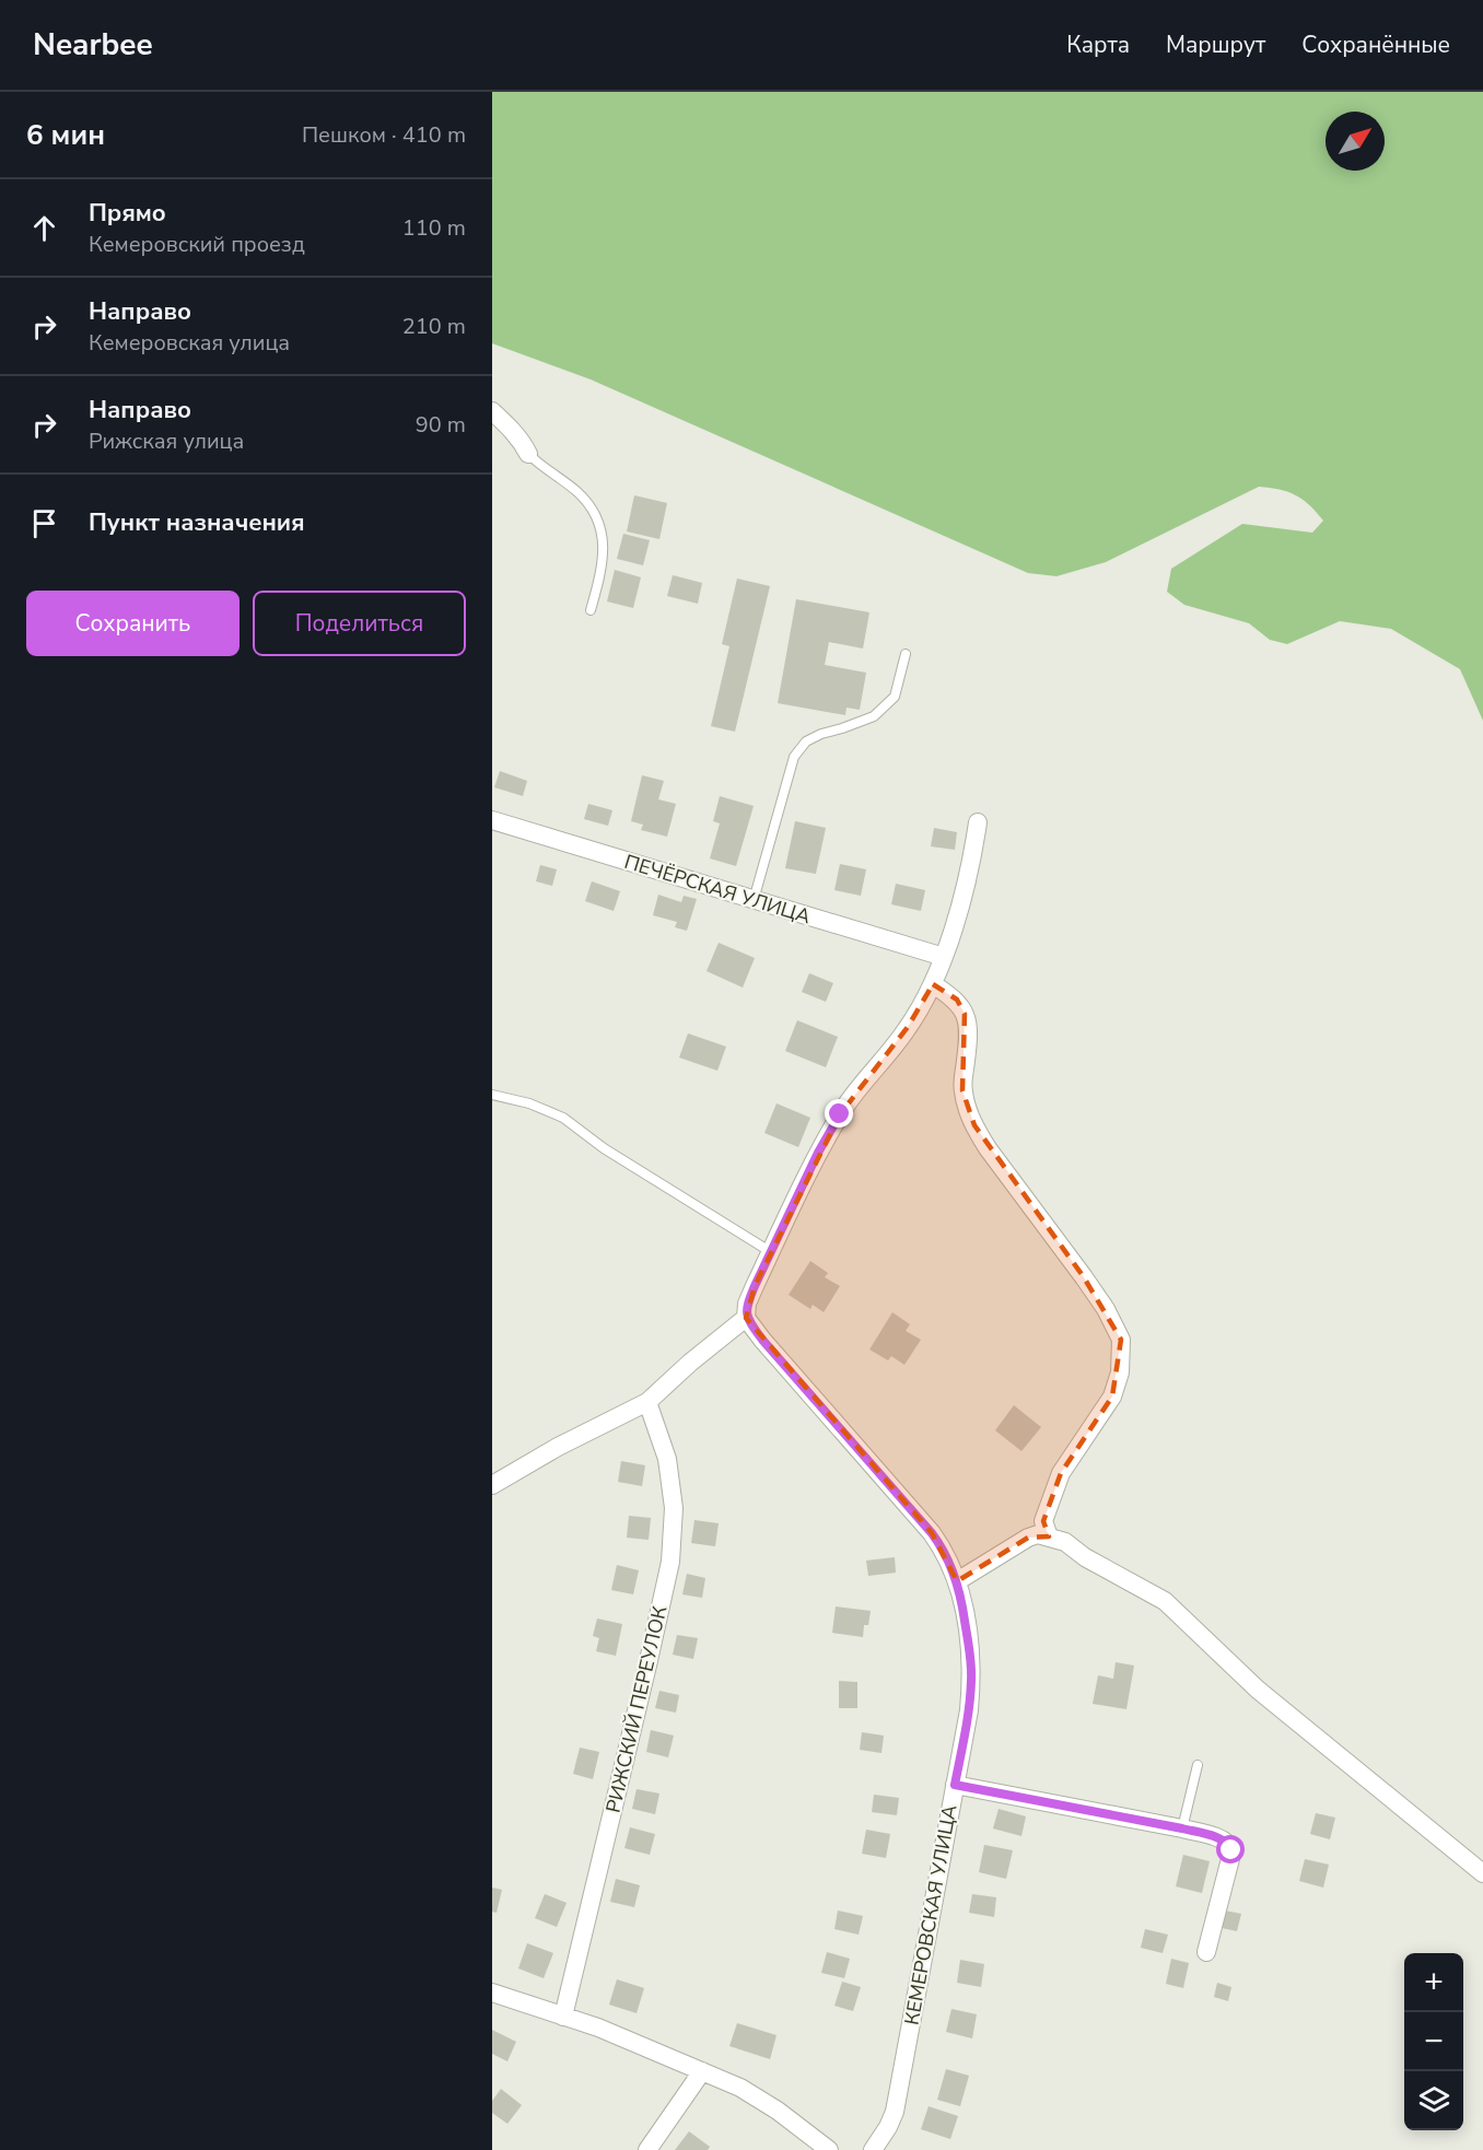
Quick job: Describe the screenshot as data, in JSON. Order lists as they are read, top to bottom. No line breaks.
{"streets":{"street":["ПЕЧЁРСКАЯ УЛИЦА","РИЖСКИЙ ПЕРЕУЛОК","КЕМЕРОВСКАЯ УЛИЦА"]},"north":"top right","page":{"header":"Nearbee","nav":["Карта","Маршрут","Сохранённые"],"heading":["6 мин","Пешком · 410 m"],"list":[["Прямо","Кемеровский проезд","110 m"],["Направо","Кемеровская улица","210 m"],["Направо","Рижская улица","90 m"],"Пункт назначения"],"buttons":["Сохранить","Поделиться"],"map_buttons":["+","−"]}}
